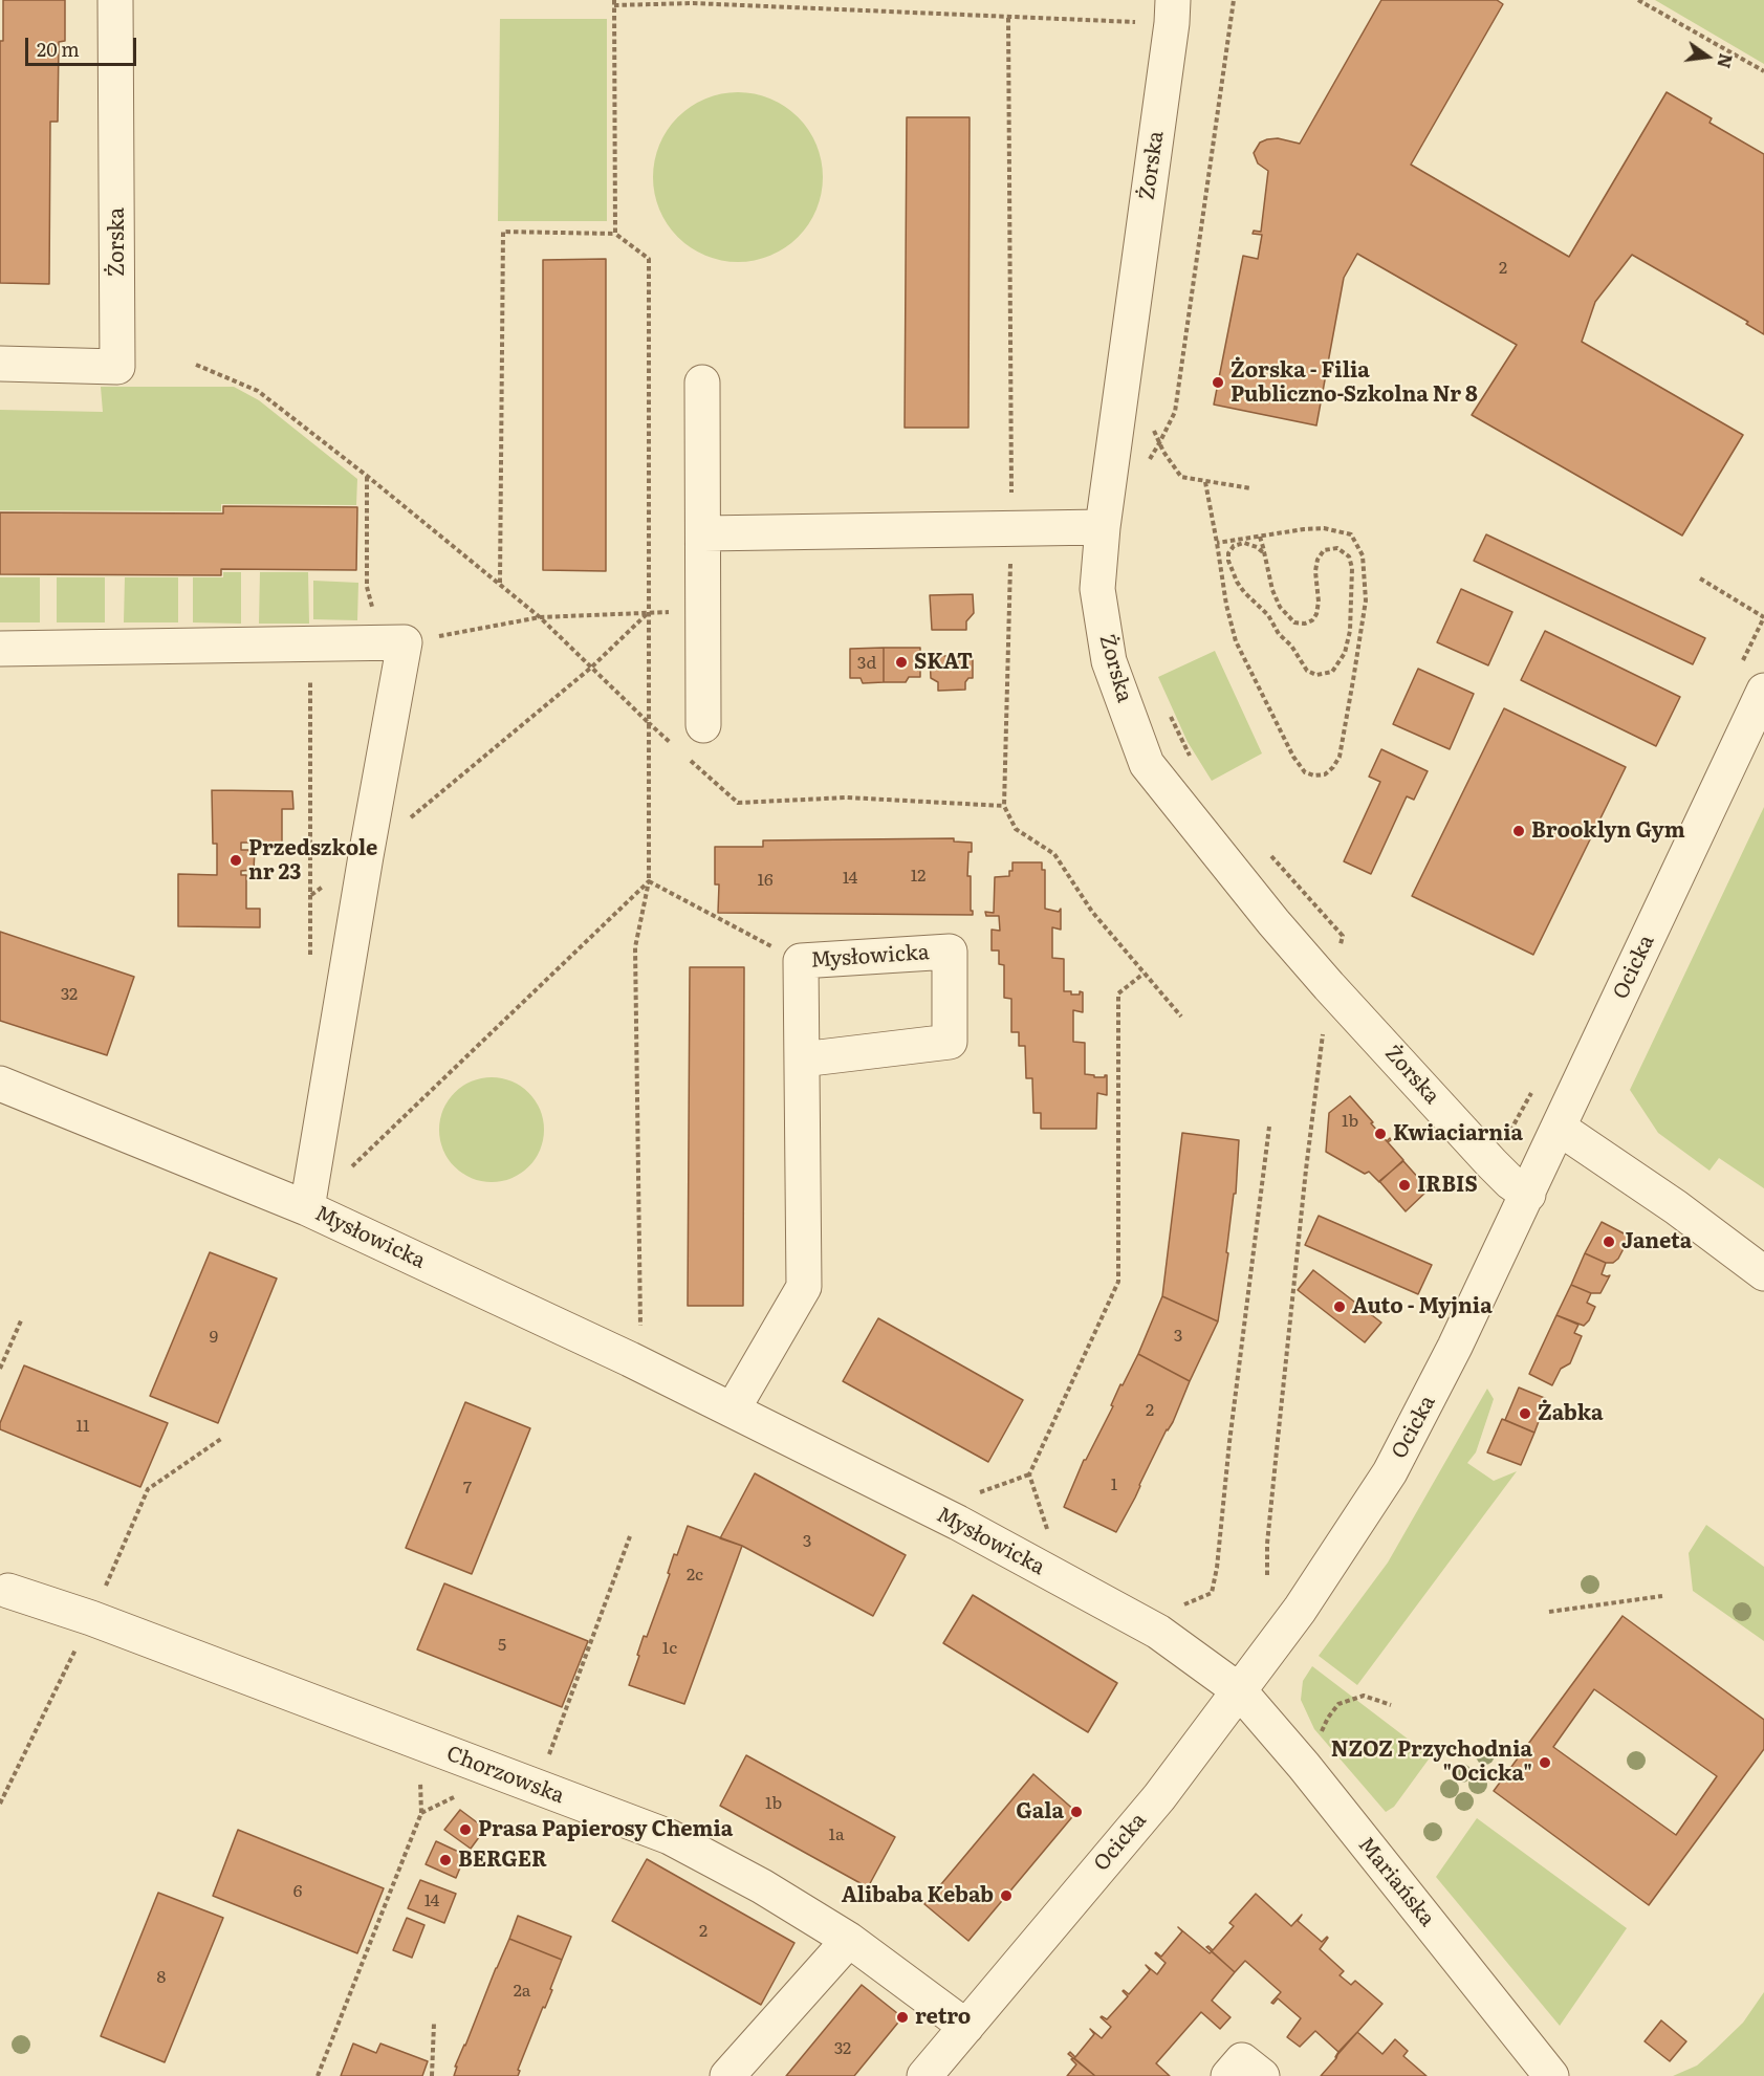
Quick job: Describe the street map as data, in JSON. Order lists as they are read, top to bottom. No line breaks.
{"streets":{"street":["Żorska","Mysłowicka","Ocicka","Chorzowska","Mariańska"]},"crossings":[["Żorska","Ocicka"],["Mysłowicka","Ocicka"],["Mysłowicka","Mariańska"],["Ocicka","Chorzowska"],["Ocicka","Mariańska"]],"places":["Żorska - Filia Publiczno-Szkolna Nr 8","SKAT","Brooklyn Gym","Przedszkole nr 23","Kwiaciarnia","IRBIS","Janeta","Auto - Myjnia","Żabka","NZOZ Przychodnia \"Ocicka\"","Gala","Prasa Papierosy Chemia","BERGER","Alibaba Kebab","retro"],"house_numbers":["2","3d","12","14","16","32","1b","3","9","2","11","1","7","3","2c","5","1c","1b","1a","6","14","2","8","2a","32"],"scale_bar":"20 m","north":"right"}
